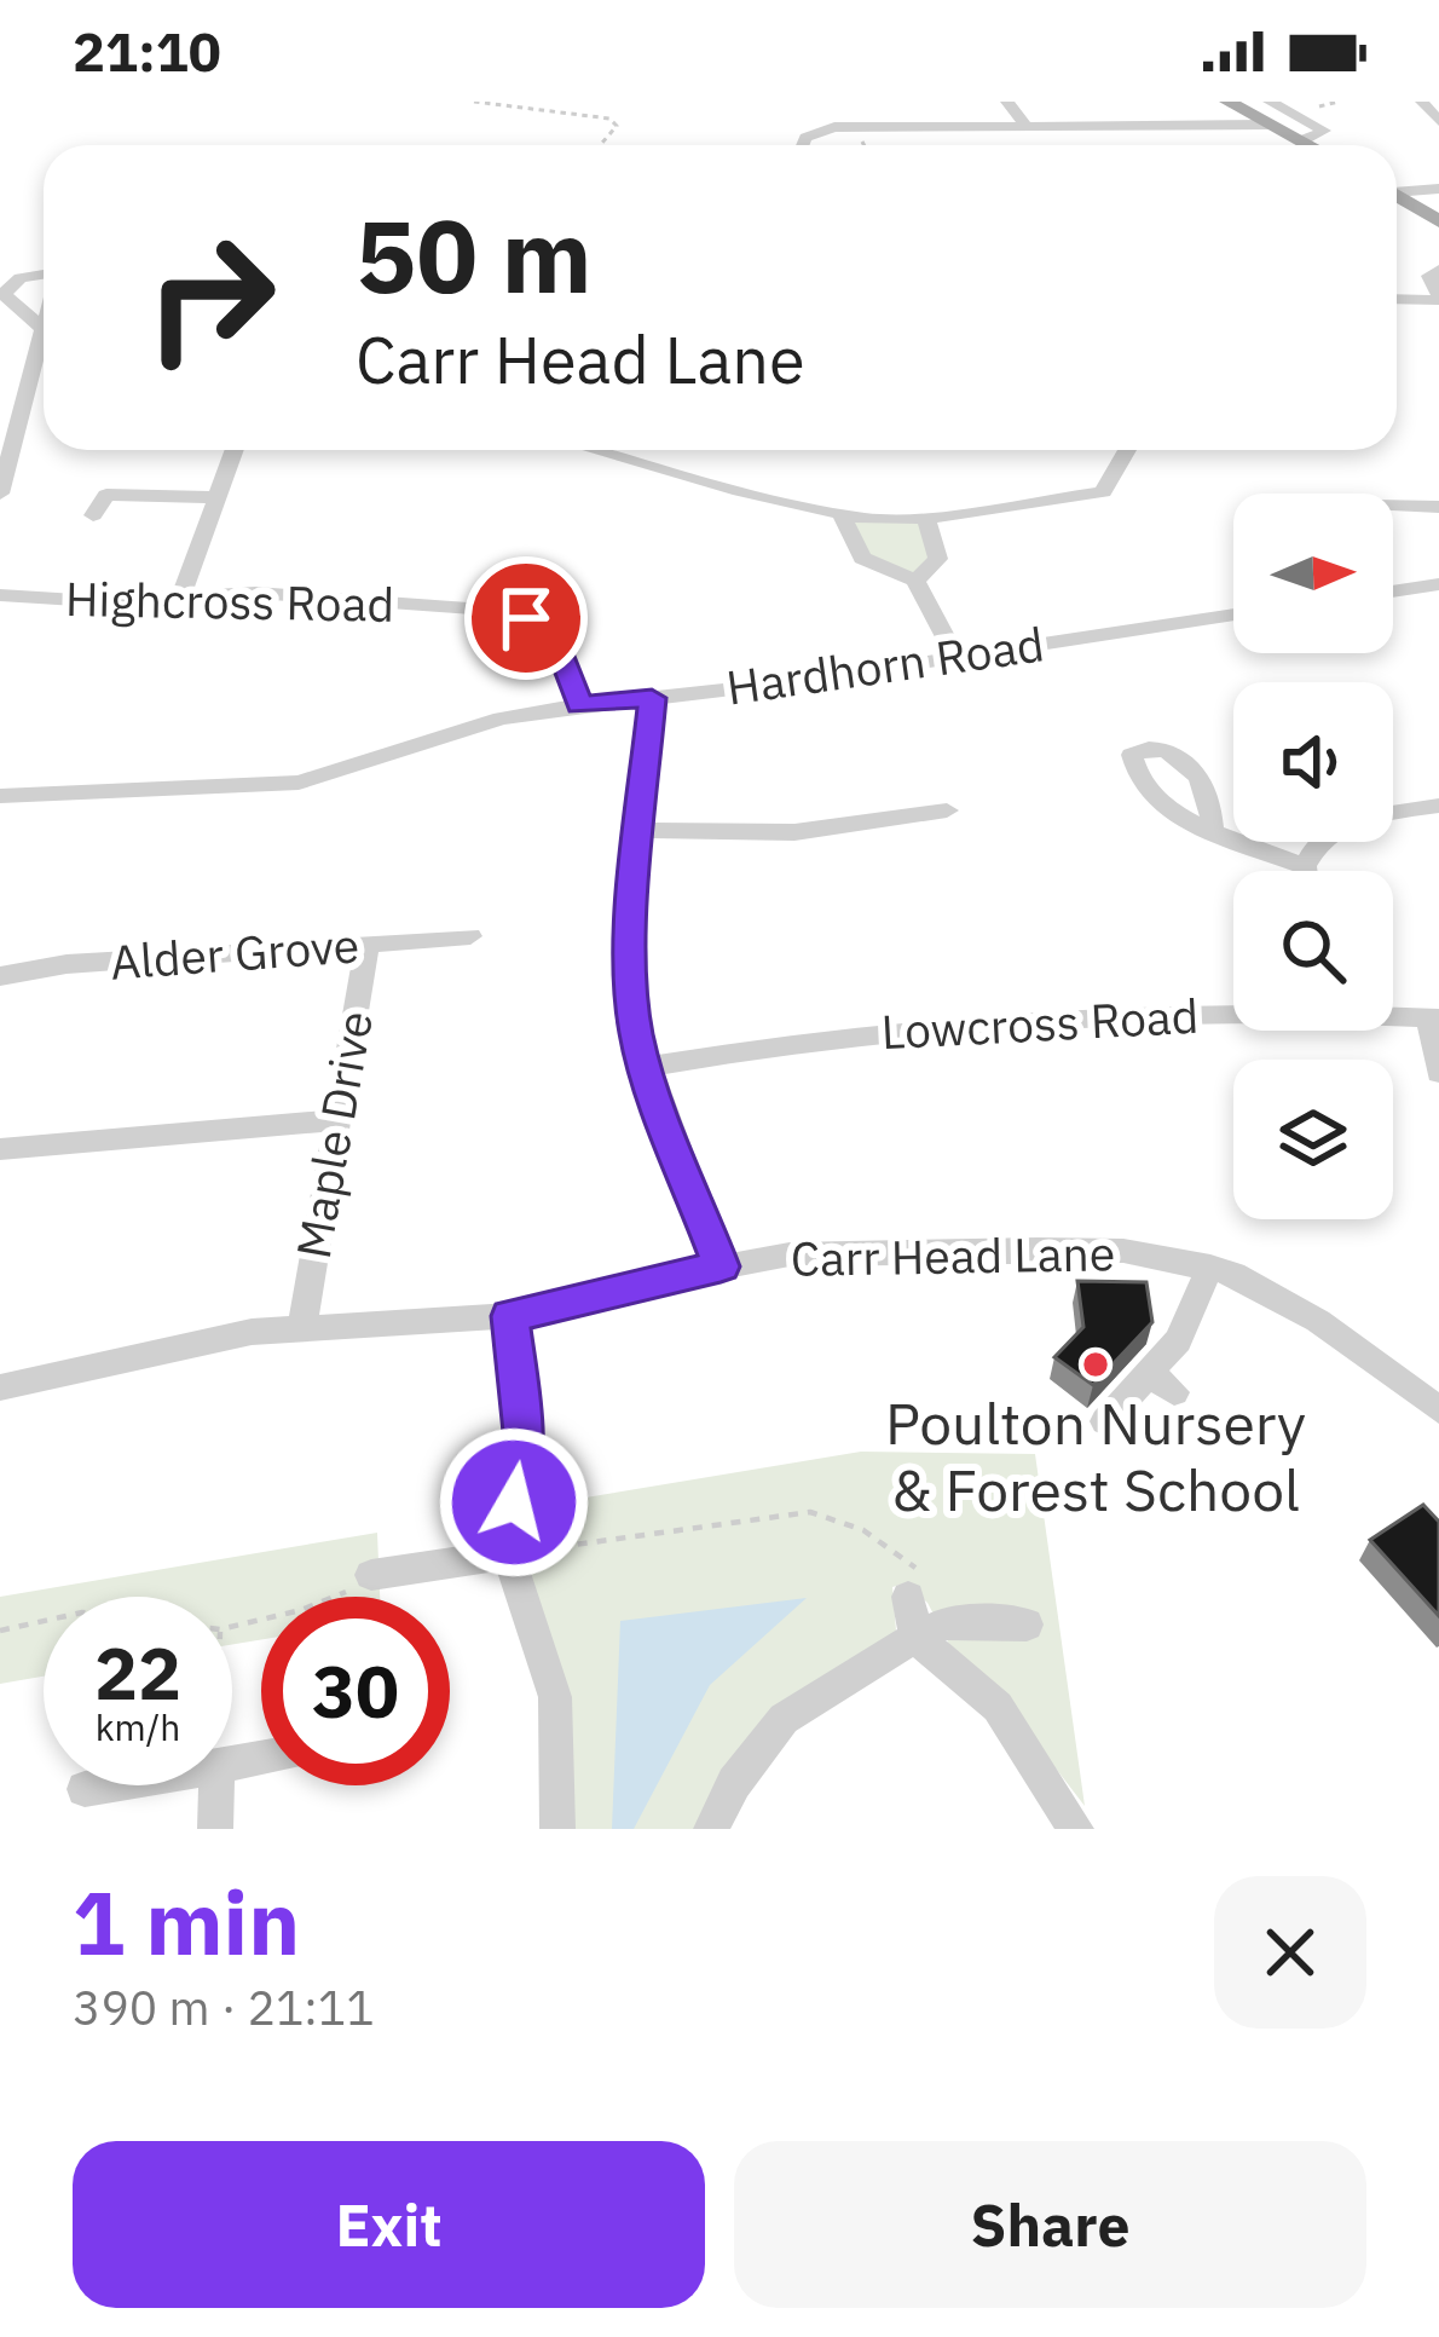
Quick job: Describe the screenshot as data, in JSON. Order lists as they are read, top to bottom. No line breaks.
{"streets":{"street":["Highcross Road","Hardhorn Road","Alder Grove","Lowcross Road","Maple Drive","Carr Head Lane"]},"crossings":[["Highcross Road","Hardhorn Road"],["Alder Grove","Maple Drive"],["Maple Drive","Carr Head Lane"]],"places":["Poulton Nursery & Forest School"],"north":"right","page":{"status":"21:10","turn":["50 m","Carr Head Lane"],"speed":"22 km/h","limit":"30","heading":["1 min","390 m · 21:11"],"buttons":["Exit","Share"]}}
